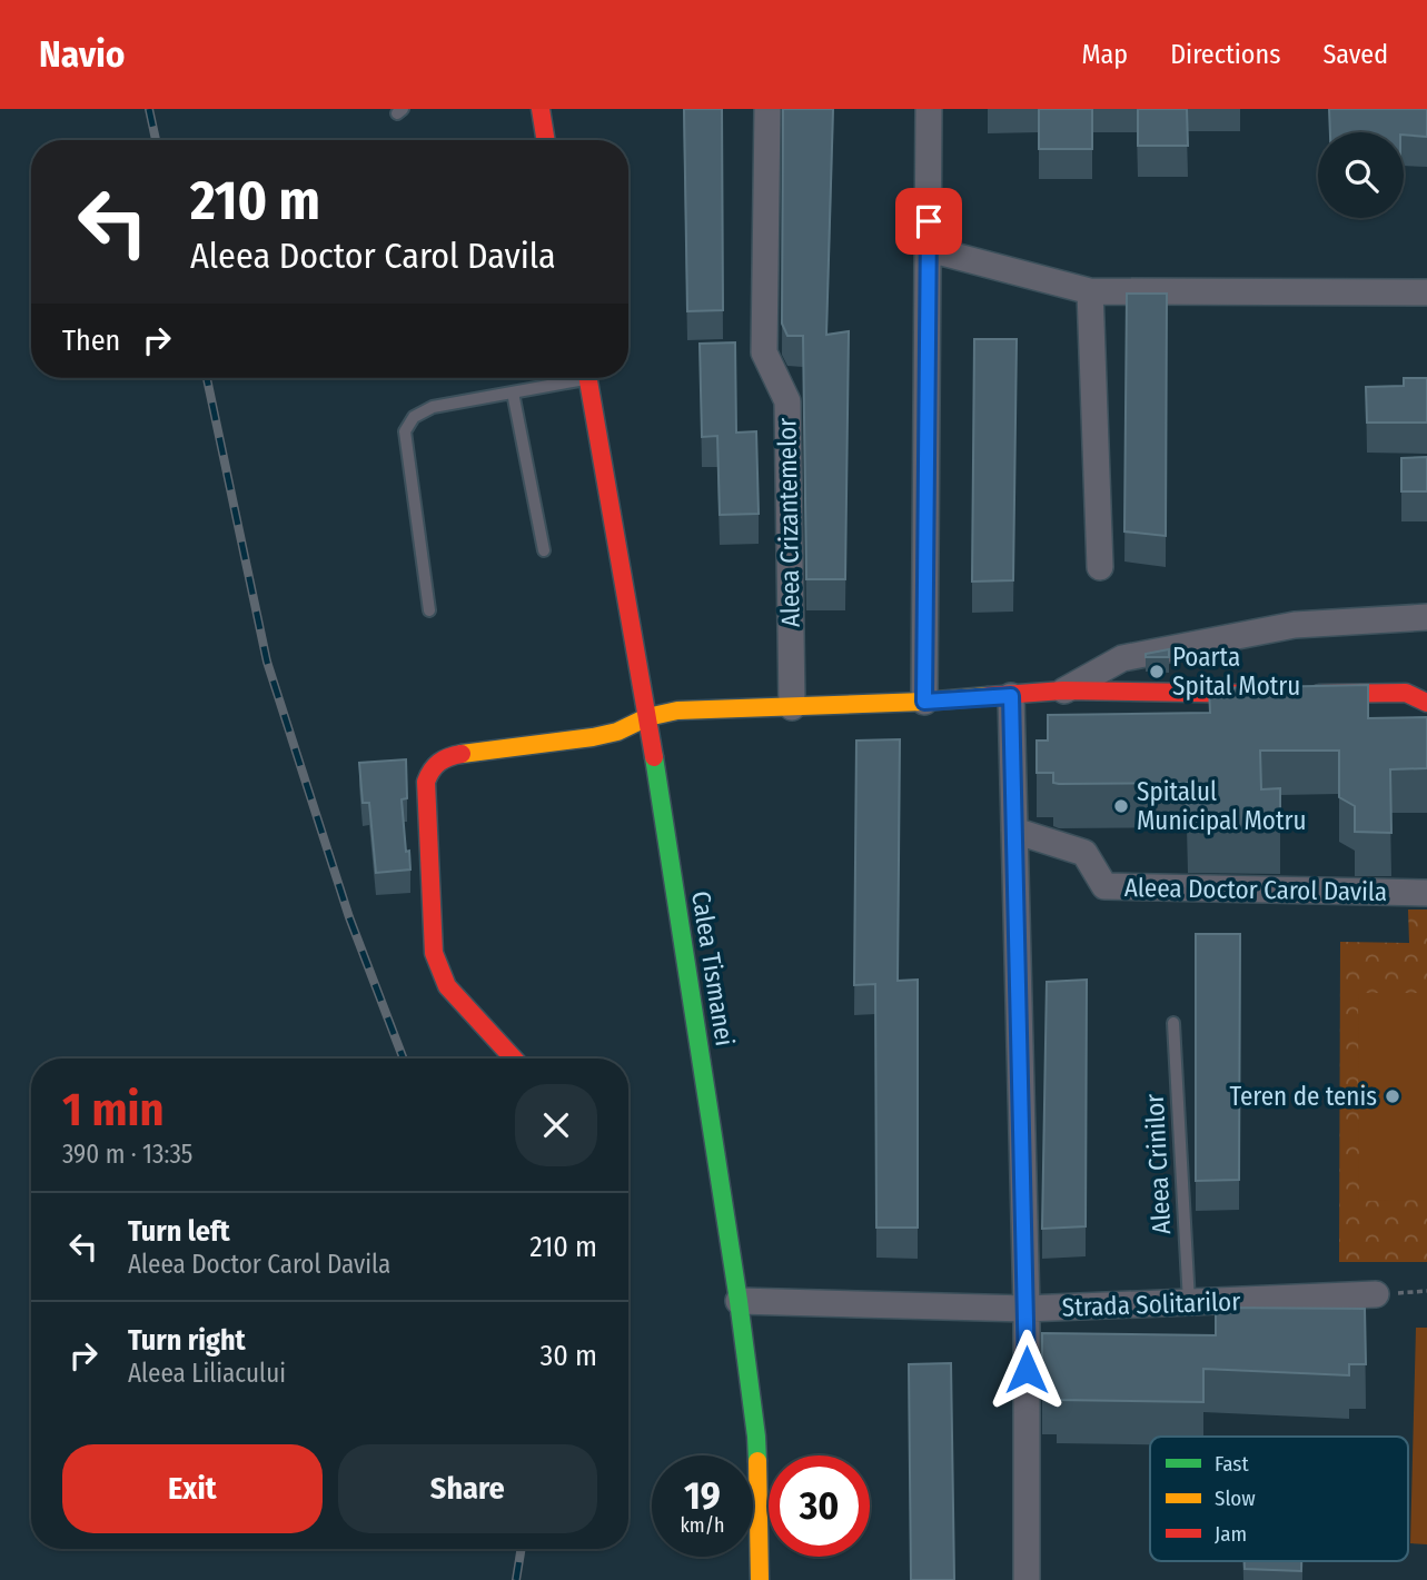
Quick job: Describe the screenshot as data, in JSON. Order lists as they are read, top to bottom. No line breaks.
{"streets":{"street":["Aleea Crizantemelor","Aleea Doctor Carol Davila","Calea Tismanei","Strada Solitarilor"],"lane":["Aleea Crinilor"]},"crossings":[["Calea Tismanei","Strada Solitarilor"],["Aleea Crinilor","Strada Solitarilor"]],"places":["Poarta Spital Motru","Spitalul Municipal Motru","Teren de tenis"],"legend":["Fast","Slow","Jam"],"page":{"header":"Navio","nav":["Map","Directions","Saved"],"turn":["210 m","Aleea Doctor Carol Davila"],"then":"Then","heading":["1 min","390 m · 13:35"],"list":[{"name":"Turn left","note":"Aleea Doctor Carol Davila","value":"210 m"},{"name":"Turn right","note":"Aleea Liliacului","value":"30 m"}],"buttons":["Exit","Share"],"speed":"19 km/h","limit":"30"}}
